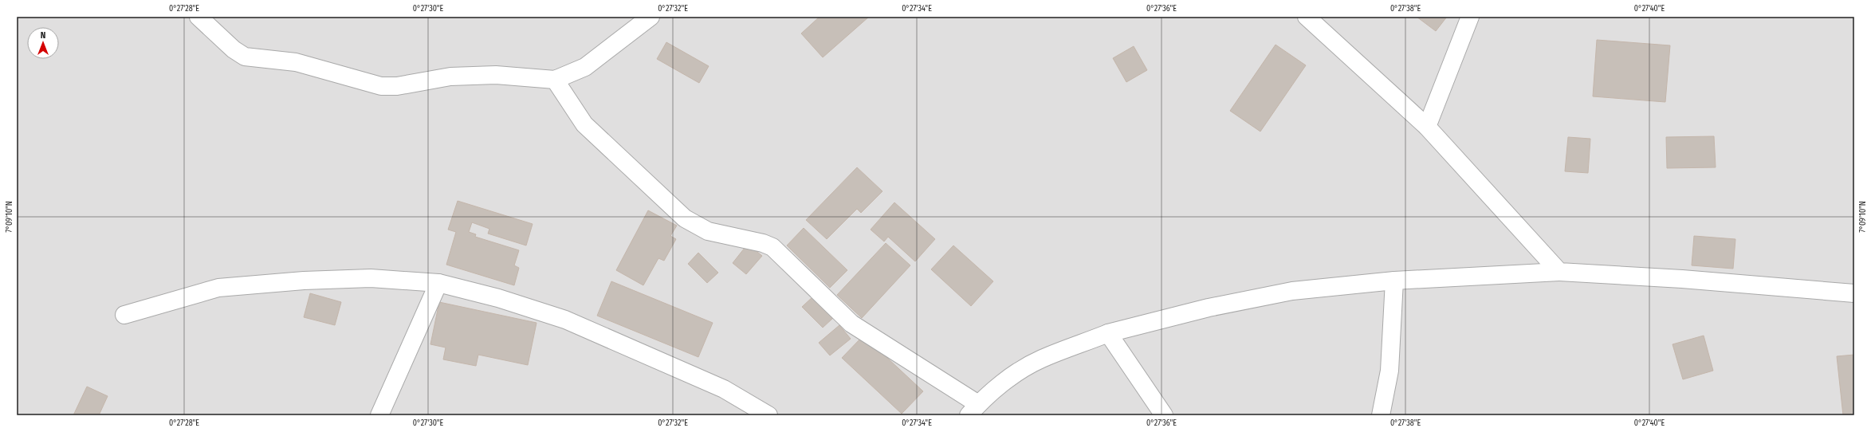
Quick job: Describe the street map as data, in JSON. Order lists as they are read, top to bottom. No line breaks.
{"north":"top","coordinates":["0°27'28\"E","0°27'30\"E","0°27'32\"E","0°27'34\"E","0°27'36\"E","0°27'38\"E","0°27'40\"E","7°09'10\"N"]}
